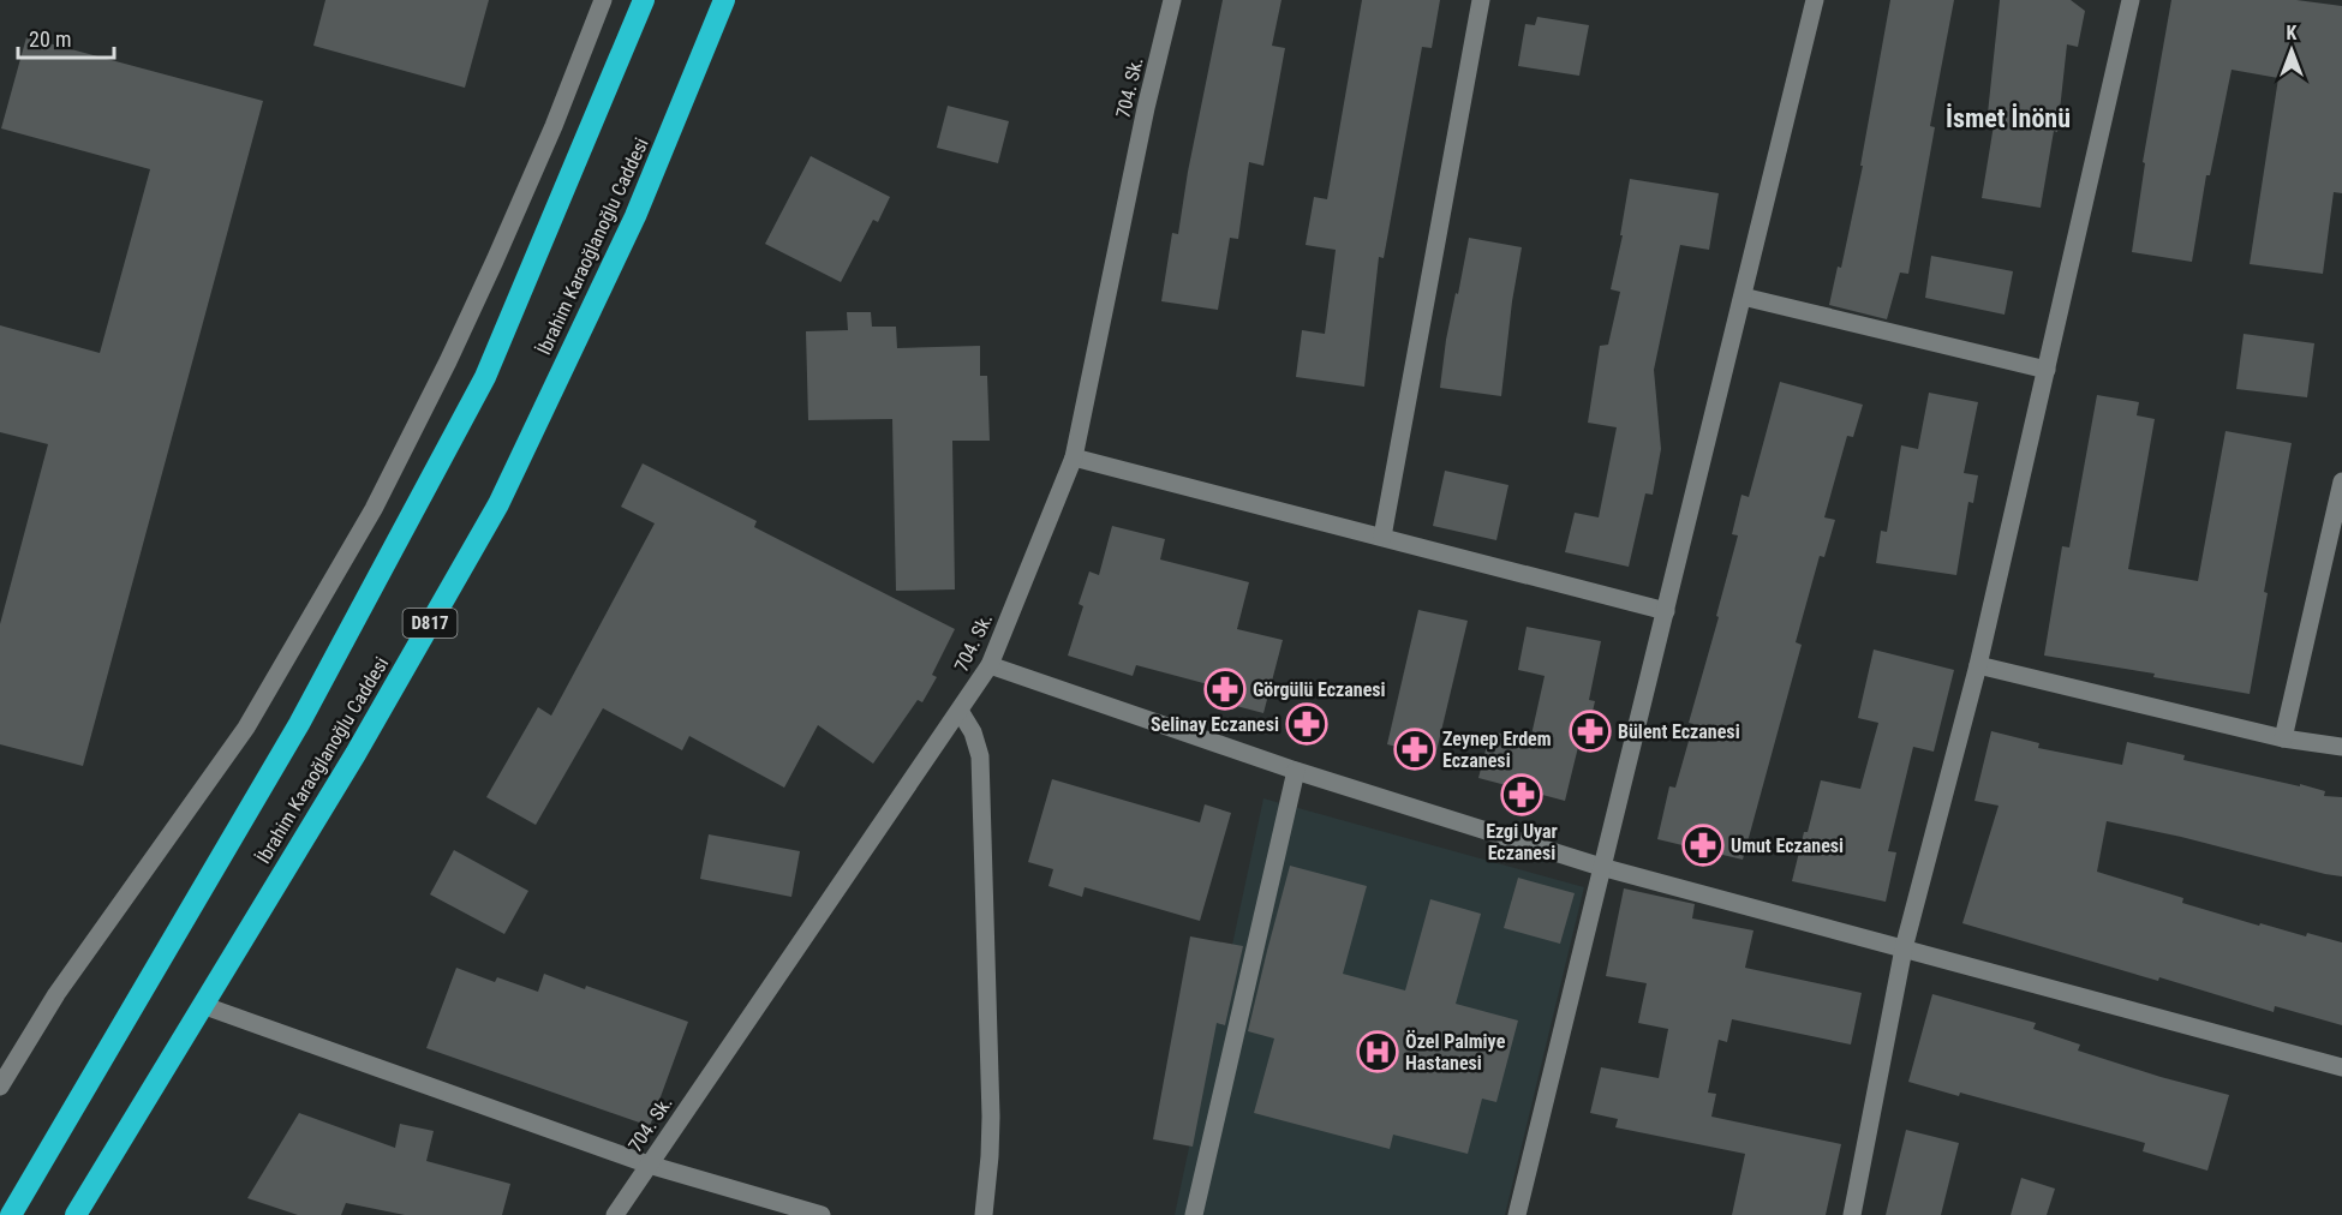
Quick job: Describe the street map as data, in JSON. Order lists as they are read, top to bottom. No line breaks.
{"streets":{"highway":["İbrahim Karaoğlanoğlu Caddesi","D817"],"street":["704. Sk."]},"districts":["İsmet İnönü"],"places":{"pharmacy":["Görgülü Eczanesi","Selinay Eczanesi","Bülent Eczanesi","Zeynep Erdem Eczanesi","Ezgi Uyar Eczanesi","Umut Eczanesi"],"hospital":["Özel Palmiye Hastanesi"]},"scale_bar":"20 m","north":"top"}
